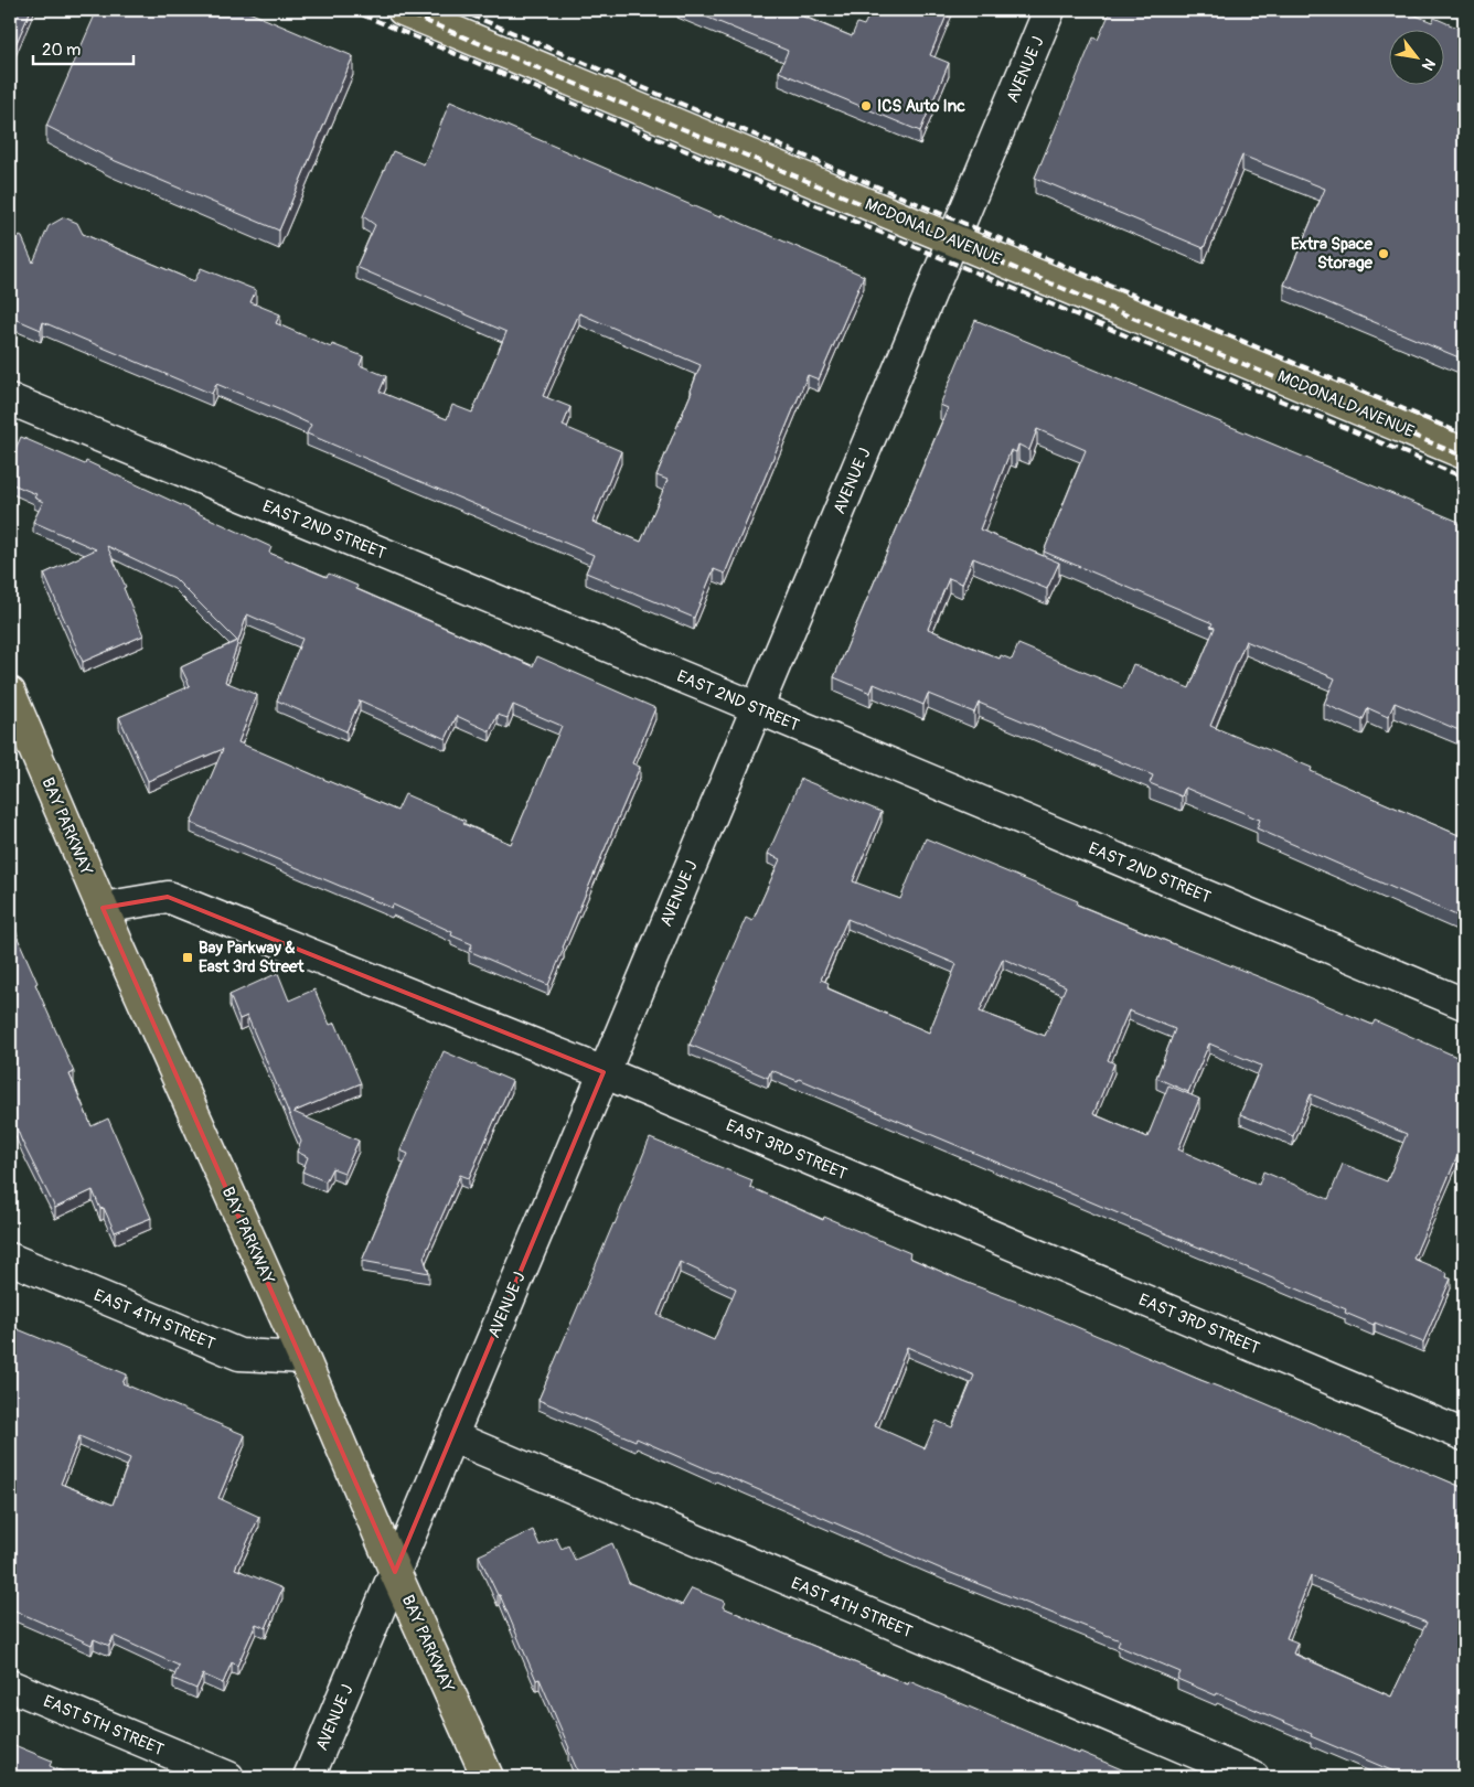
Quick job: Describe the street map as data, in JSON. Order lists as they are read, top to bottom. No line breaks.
{"streets":{"main road":["MCDONALD AVENUE","BAY PARKWAY"],"street":["AVENUE J","EAST 2ND STREET","EAST 3RD STREET","EAST 4TH STREET","EAST 5TH STREET"]},"crossings":[["AVENUE J","MCDONALD AVENUE"],["AVENUE J","EAST 2ND STREET"],["AVENUE J","BAY PARKWAY"],["AVENUE J","EAST 3RD STREET"],["AVENUE J","EAST 4TH STREET"],["BAY PARKWAY","EAST 3RD STREET"],["BAY PARKWAY","EAST 4TH STREET"]],"places":{"other":["ICS Auto Inc","Extra Space Storage"],"transit":["Bay Parkway & East 3rd Street"]},"scale_bar":"20 m","north":"bottom right"}
